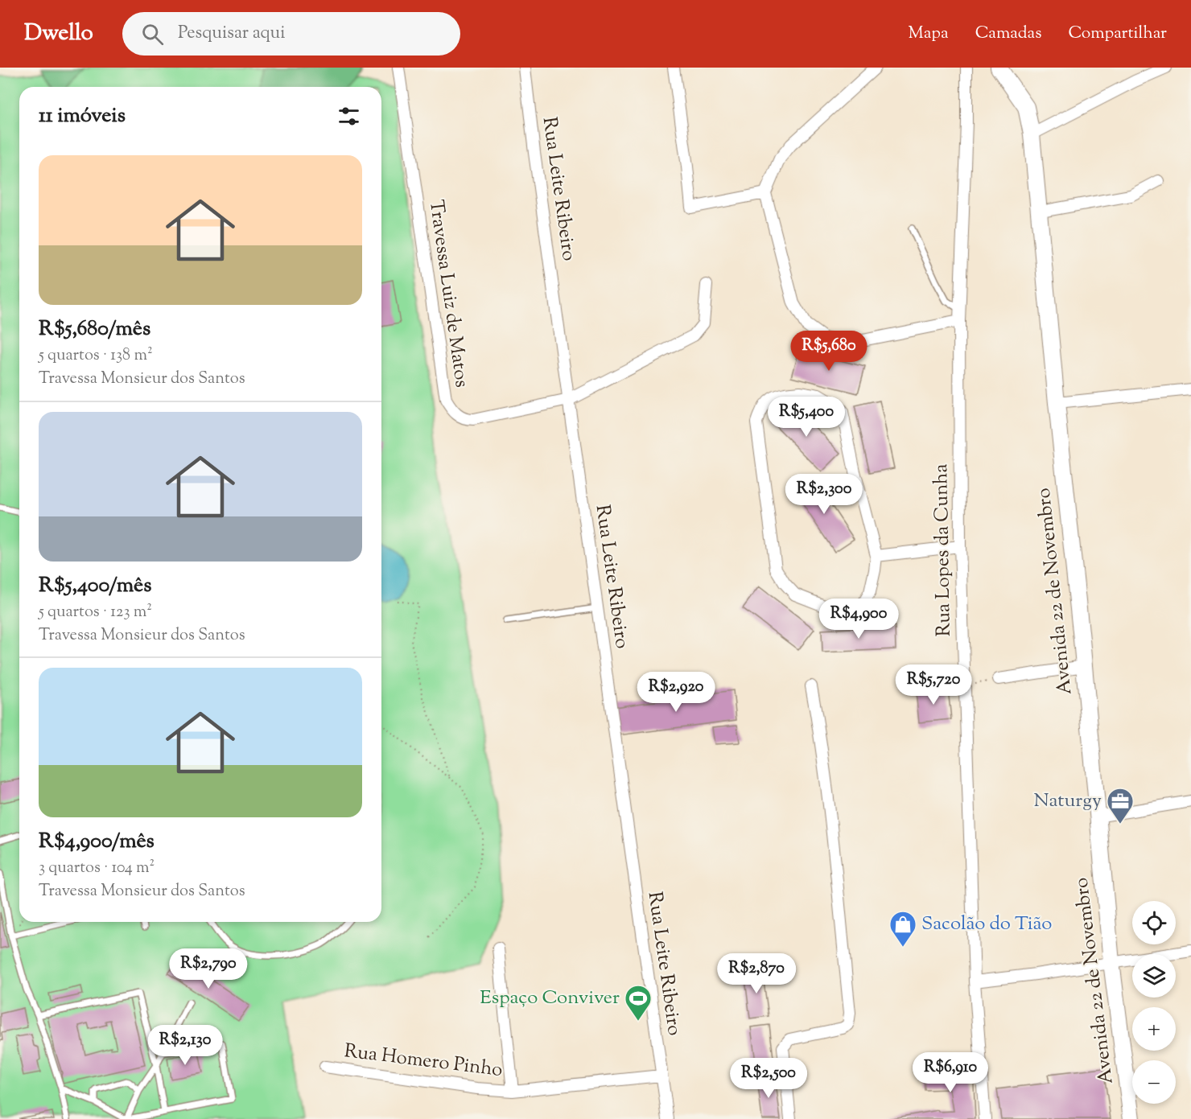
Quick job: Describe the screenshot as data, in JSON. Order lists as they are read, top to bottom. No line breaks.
{"streets":{"street":["Rua Leite Ribeiro","Travessa Luiz de Matos","Rua Lopes da Cunha","Avenida 22 de Novembro","Rua Homero Pinho"]},"crossings":[["Rua Leite Ribeiro","Travessa Luiz de Matos"],["Rua Leite Ribeiro","Rua Homero Pinho"]],"places":{"office":["Naturgy"],"shop":["Sacolão do Tião"],"sports":["Espaço Conviver"]},"page":{"header":"Dwello","search":"Pesquisar aqui","nav":["Mapa","Camadas","Compartilhar"],"heading":"11 imóveis","list":[{"name":"R$5,680/mês","note":"5 quartos · 138 m² · Travessa Monsieur dos Santos"},{"name":"R$5,400/mês","note":"5 quartos · 123 m² · Travessa Monsieur dos Santos"},{"name":"R$4,900/mês","note":"3 quartos · 104 m² · Travessa Monsieur dos Santos"}],"price":["R$5,680","R$5,400","R$2,300","R$4,900","R$5,720","R$2,920","R$2,790","R$2,870","R$2,130","R$6,910","R$2,500"],"map_buttons":["+","−"]}}
